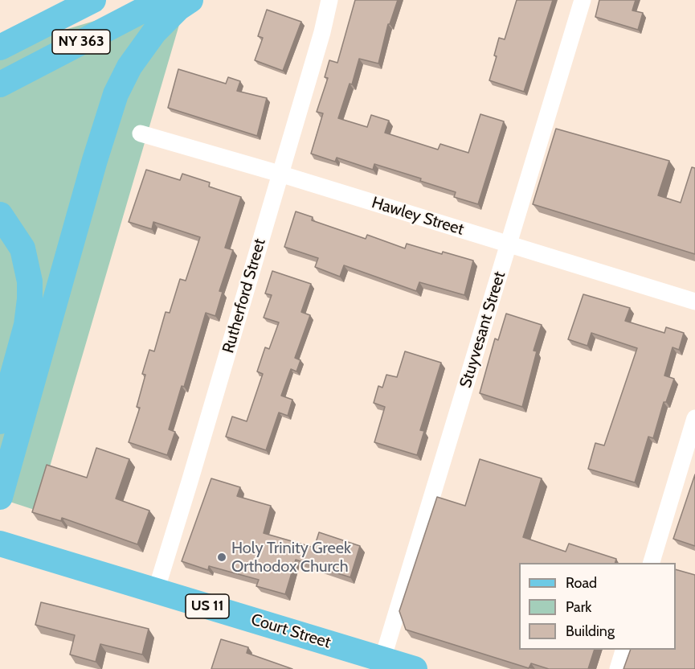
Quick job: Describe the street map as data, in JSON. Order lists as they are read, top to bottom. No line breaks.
{"streets":{"main road":["NY 363","US 11","Court Street"],"street":["Hawley Street","Rutherford Street","Stuyvesant Street"]},"crossings":[["Hawley Street","Rutherford Street"],["Hawley Street","Stuyvesant Street"],["Rutherford Street","Court Street"],["Stuyvesant Street","Court Street"]],"places":["Holy Trinity Greek Orthodox Church"],"legend":["Road","Park","Building"]}
